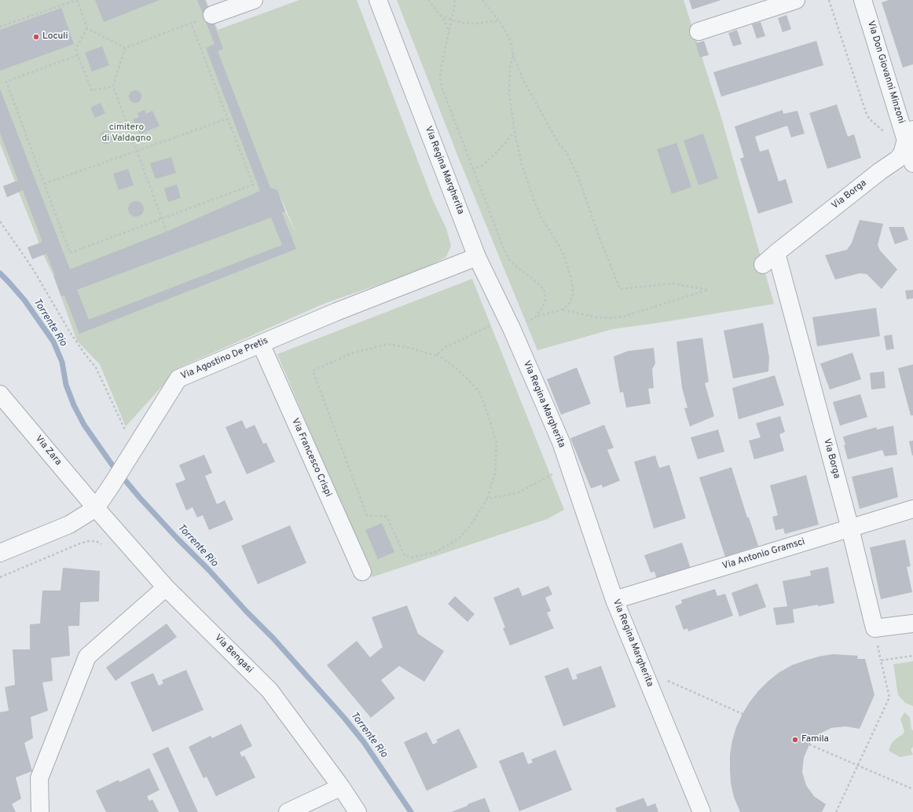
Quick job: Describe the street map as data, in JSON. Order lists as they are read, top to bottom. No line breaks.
{"streets":{"street":["Via Don Giovanni Minzoni","Via Regina Margherita","Via Borga","Via Agostino De Pretis","Via Zara","Via Francesco Crispi","Via Antonio Gramsci","Via Bengasi"]},"crossings":[["Via Don Giovanni Minzoni","Via Borga"],["Via Regina Margherita","Via Agostino De Pretis"],["Via Regina Margherita","Via Antonio Gramsci"],["Via Borga","Via Antonio Gramsci"],["Via Agostino De Pretis","Via Zara"],["Via Agostino De Pretis","Via Francesco Crispi"],["Via Agostino De Pretis","Via Bengasi"],["Via Zara","Via Bengasi"]],"water":["Torrente Rio"],"parks":["cimitero di Valdagno"],"places":["Loculi","Famila"]}
